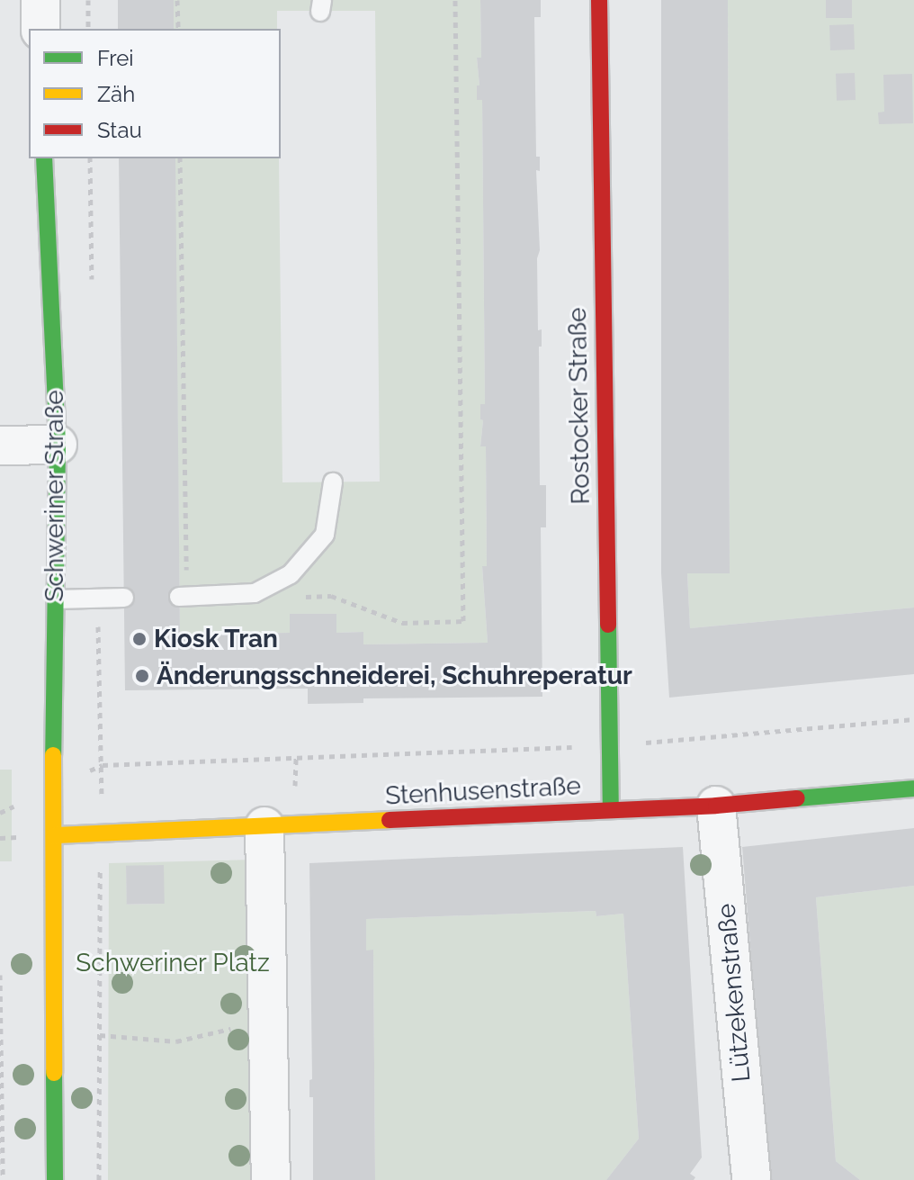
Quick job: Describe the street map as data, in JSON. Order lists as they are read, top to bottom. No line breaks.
{"streets":{"street":["Rostocker Straße","Schweriner Straße","Stenhusenstraße","Lützekenstraße"]},"crossings":[["Rostocker Straße","Stenhusenstraße"],["Schweriner Straße","Stenhusenstraße"],["Stenhusenstraße","Lützekenstraße"]],"parks":["Schweriner Platz"],"places":["Kiosk Tran","Änderungsschneiderei, Schuhreperatur"],"legend":["Frei","Zäh","Stau"]}
